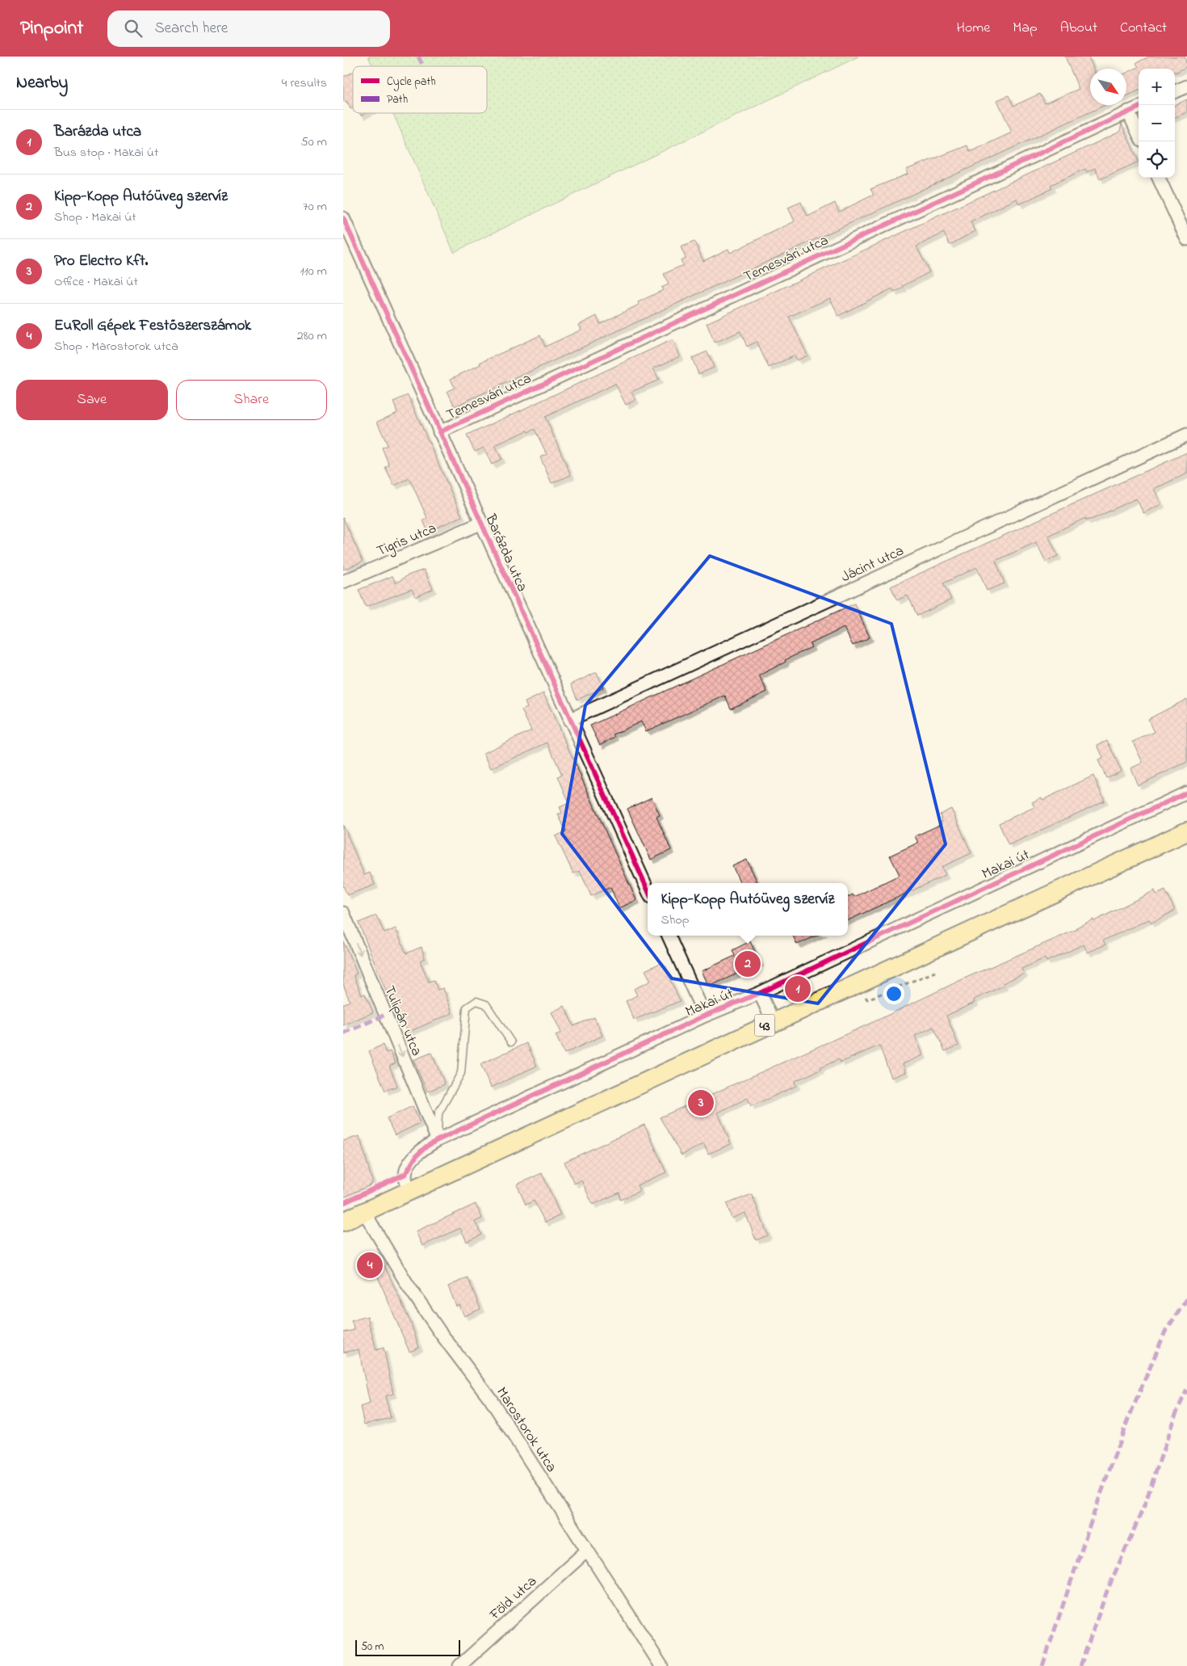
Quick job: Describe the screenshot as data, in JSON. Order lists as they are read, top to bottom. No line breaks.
{"streets":{"main road":["43"],"street":["Temesvári utca","Tigris utca","Barázda utca","Jácint utca","Makai út","Tulipán utca","Marostorok utca","Föld utca"]},"crossings":[["Temesvári utca","Barázda utca"],["Tigris utca","Barázda utca"],["Barázda utca","Jácint utca"],["Makai út","Tulipán utca"],["Makai út","43"],["43","Marostorok utca"],["Marostorok utca","Föld utca"]],"one_way":["Tulipán utca"],"legend":["Cycle path","Path"],"scale_bar":"50 m","north":"bottom right","page":{"header":"Pinpoint","search":"Search here","nav":["Home","Map","About","Contact"],"heading":["Nearby","4 results"],"map_buttons":["+","−"],"list":[{"mark":"1","name":"Barázda utca","note":"Bus stop · Makai út","value":"50 m"},{"mark":"2","name":"Kipp-Kopp Autóüveg szervíz","note":"Shop · Makai út","value":"70 m"},{"mark":"3","name":"Pro Electro Kft.","note":"Office · Makai út","value":"110 m"},{"mark":"4","name":"EuRoll Gépek Festőszerszámok","note":"Shop · Marostorok utca","value":"280 m"}],"buttons":["Save","Share"],"popup":["Kipp-Kopp Autóüveg szervíz","Shop"],"pins":["2","1","3","4"],"scale":"50 m"}}
